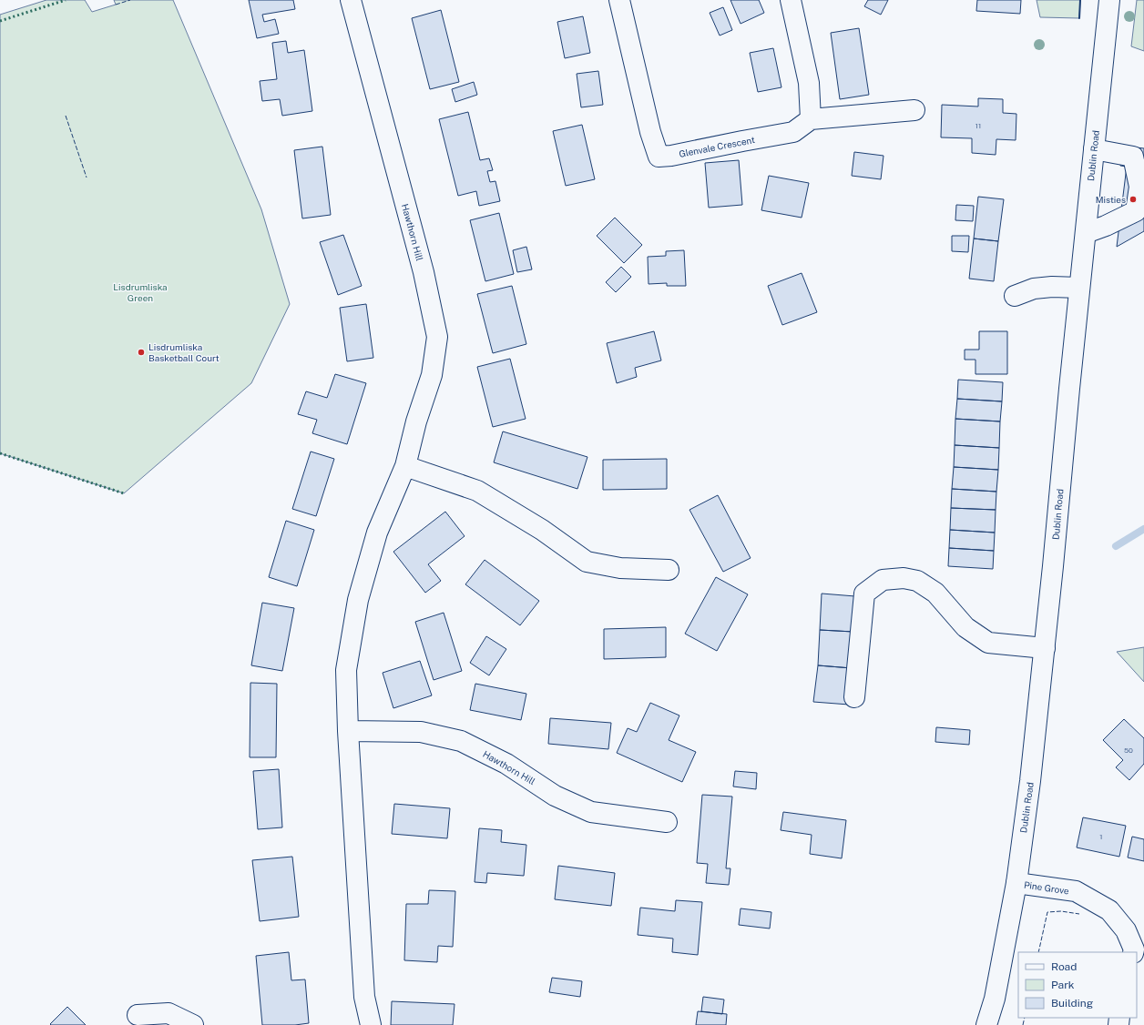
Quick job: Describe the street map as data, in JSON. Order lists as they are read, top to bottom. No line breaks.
{"streets":{"street":["Glenvale Crescent","Dublin Road","Hawthorn Hill","Pine Grove"]},"crossings":[["Dublin Road","Pine Grove"]],"parks":["Lisdrumliska Green"],"places":["Misties","Lisdrumliska Basketball Court"],"house_numbers":["11","50","1"],"legend":["Road","Park","Building"]}
